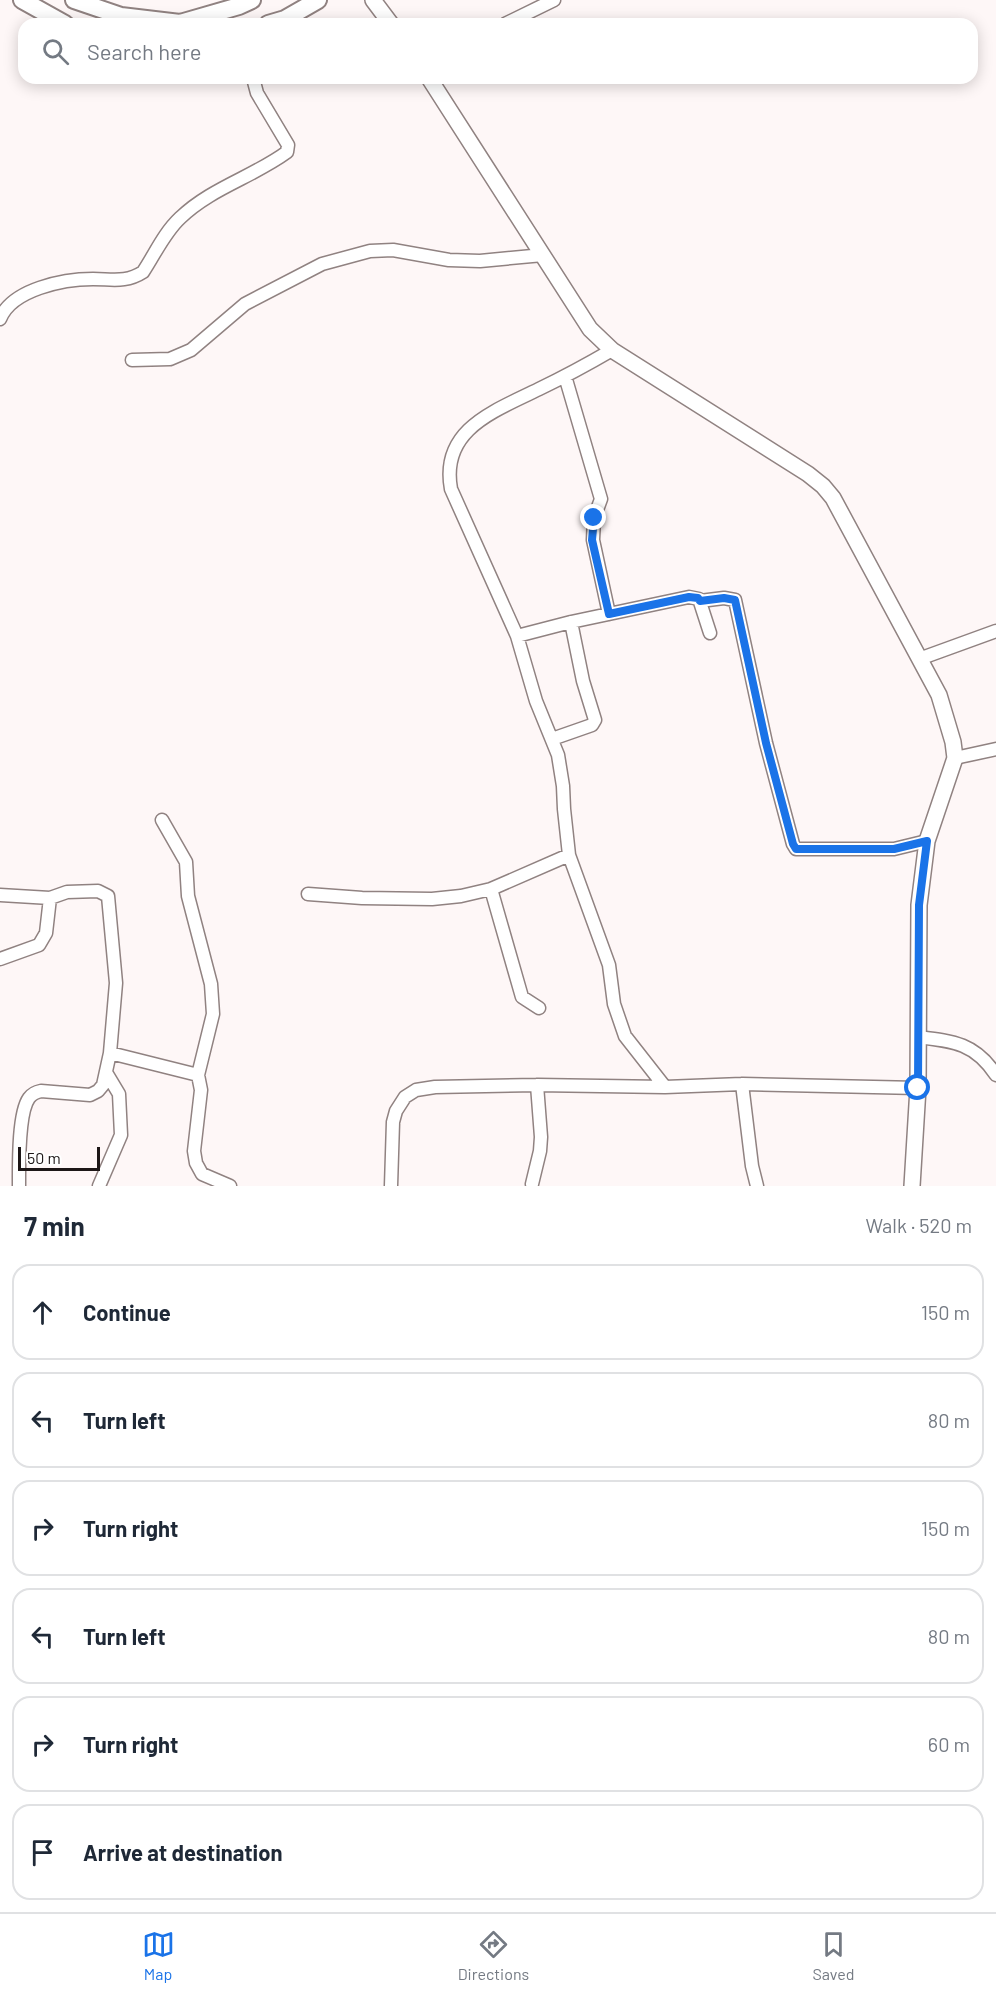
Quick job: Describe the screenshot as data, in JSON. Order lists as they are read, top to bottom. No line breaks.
{"scale_bar":"50 m","page":{"search":"Search here","scale":"50 m","heading":["7 min","Walk · 520 m"],"list":[["Continue","150 m"],["Turn left","80 m"],["Turn right","150 m"],["Turn left","80 m"],["Turn right","60 m"],"Arrive at destination"],"nav":["Map","Directions","Saved"]}}
